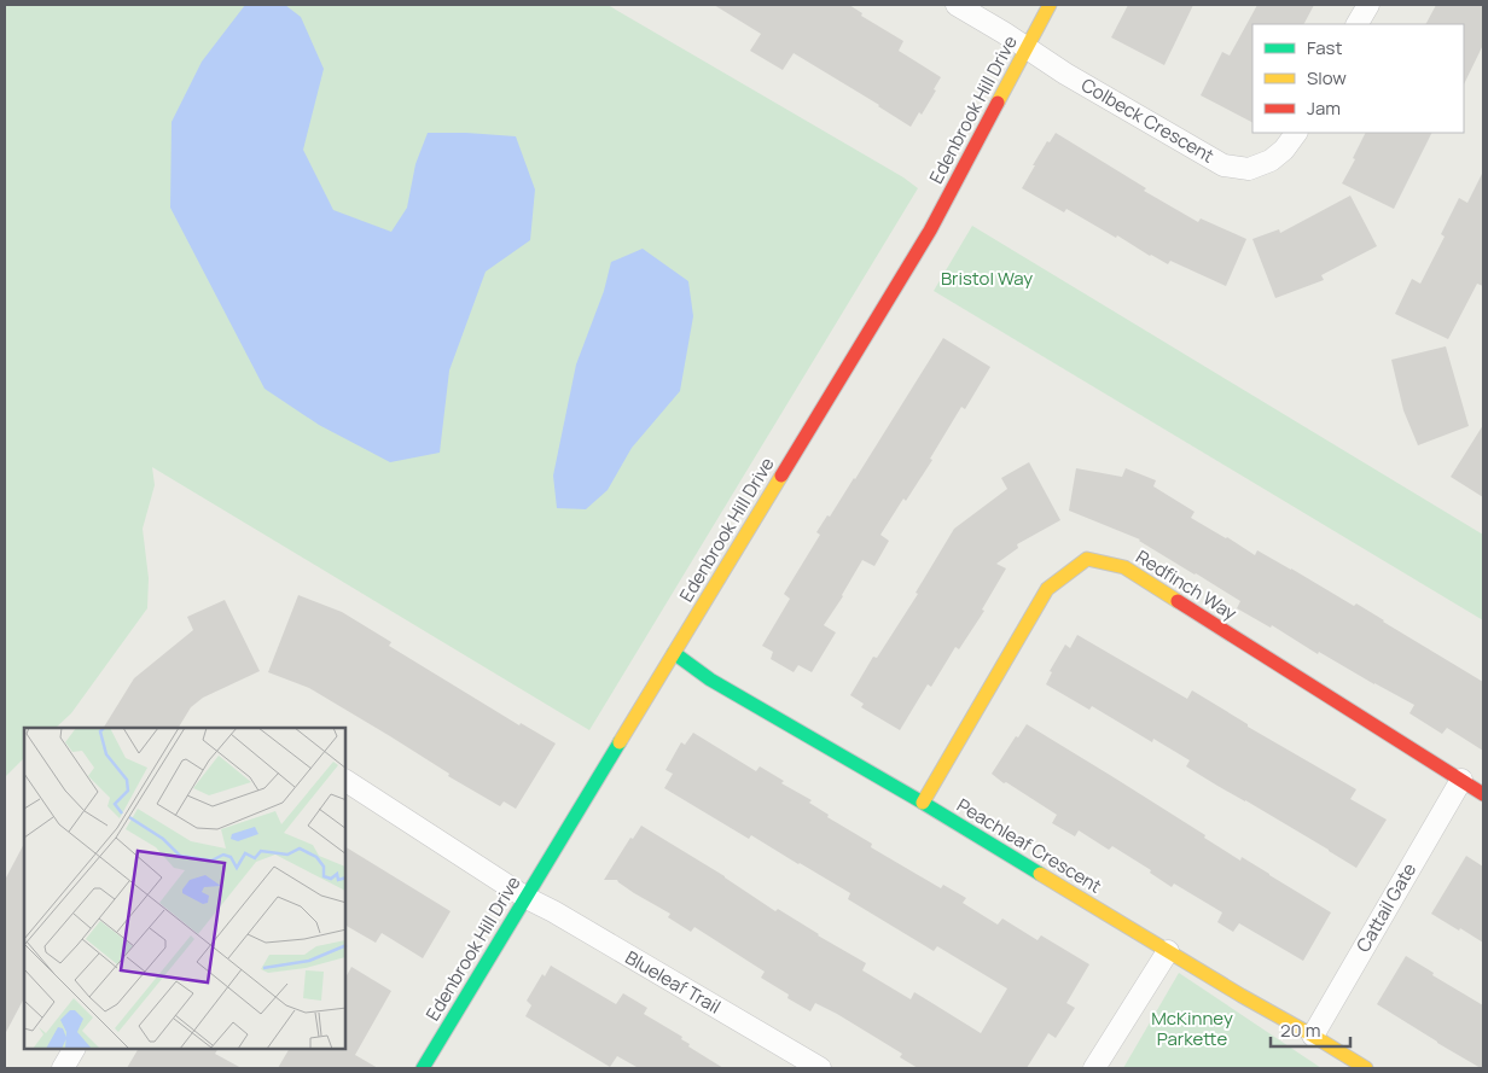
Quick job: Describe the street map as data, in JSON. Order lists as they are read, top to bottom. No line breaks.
{"streets":{"street":["Edenbrook Hill Drive","Colbeck Crescent","Redfinch Way","Peachleaf Crescent","Cattail Gate","Blueleaf Trail"]},"crossings":[["Edenbrook Hill Drive","Colbeck Crescent"],["Edenbrook Hill Drive","Peachleaf Crescent"],["Edenbrook Hill Drive","Blueleaf Trail"],["Redfinch Way","Peachleaf Crescent"],["Redfinch Way","Cattail Gate"],["Peachleaf Crescent","Cattail Gate"]],"parks":["Bristol Way","McKinney Parkette"],"legend":["Fast","Slow","Jam"],"scale_bar":"20 m"}
